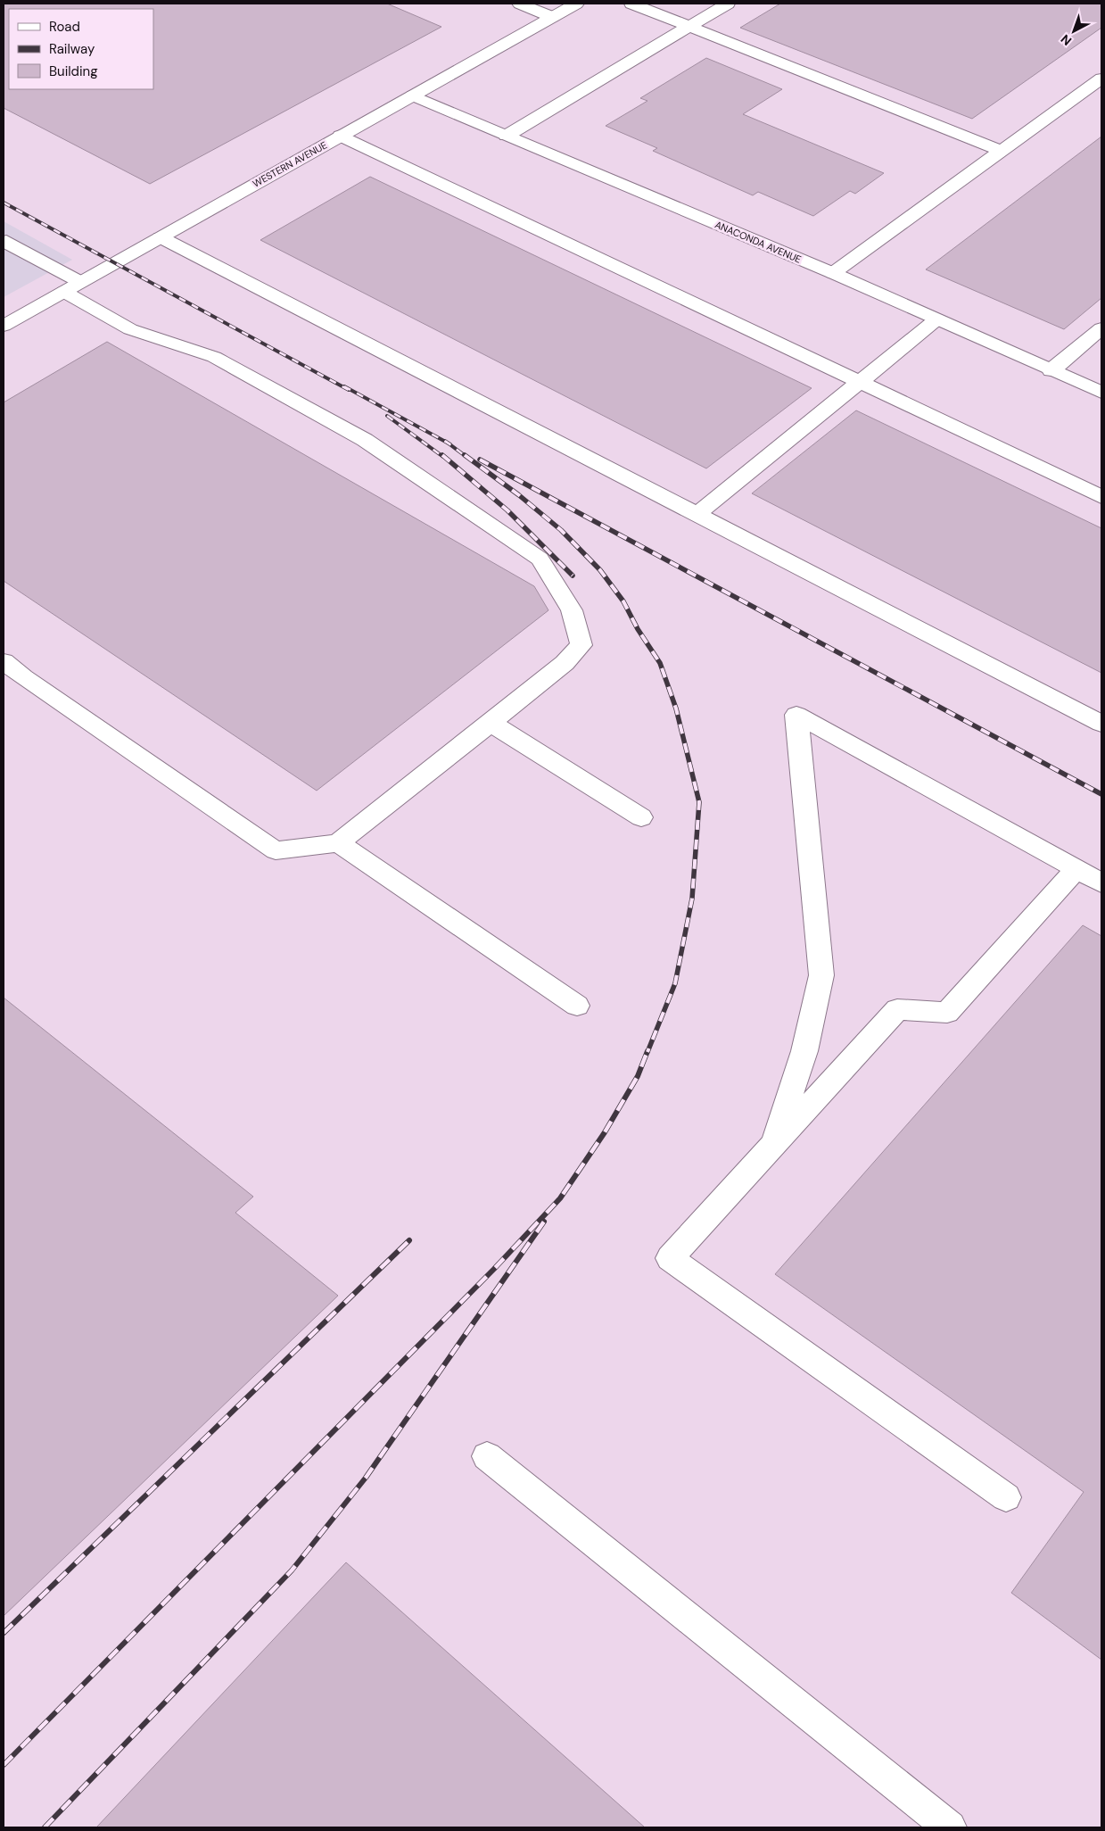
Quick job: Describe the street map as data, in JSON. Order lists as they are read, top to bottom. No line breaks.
{"streets":{"street":["WESTERN AVENUE","ANACONDA AVENUE"]},"crossings":[["WESTERN AVENUE","ANACONDA AVENUE"]],"legend":["Road","Railway","Building"],"north":"bottom left"}
